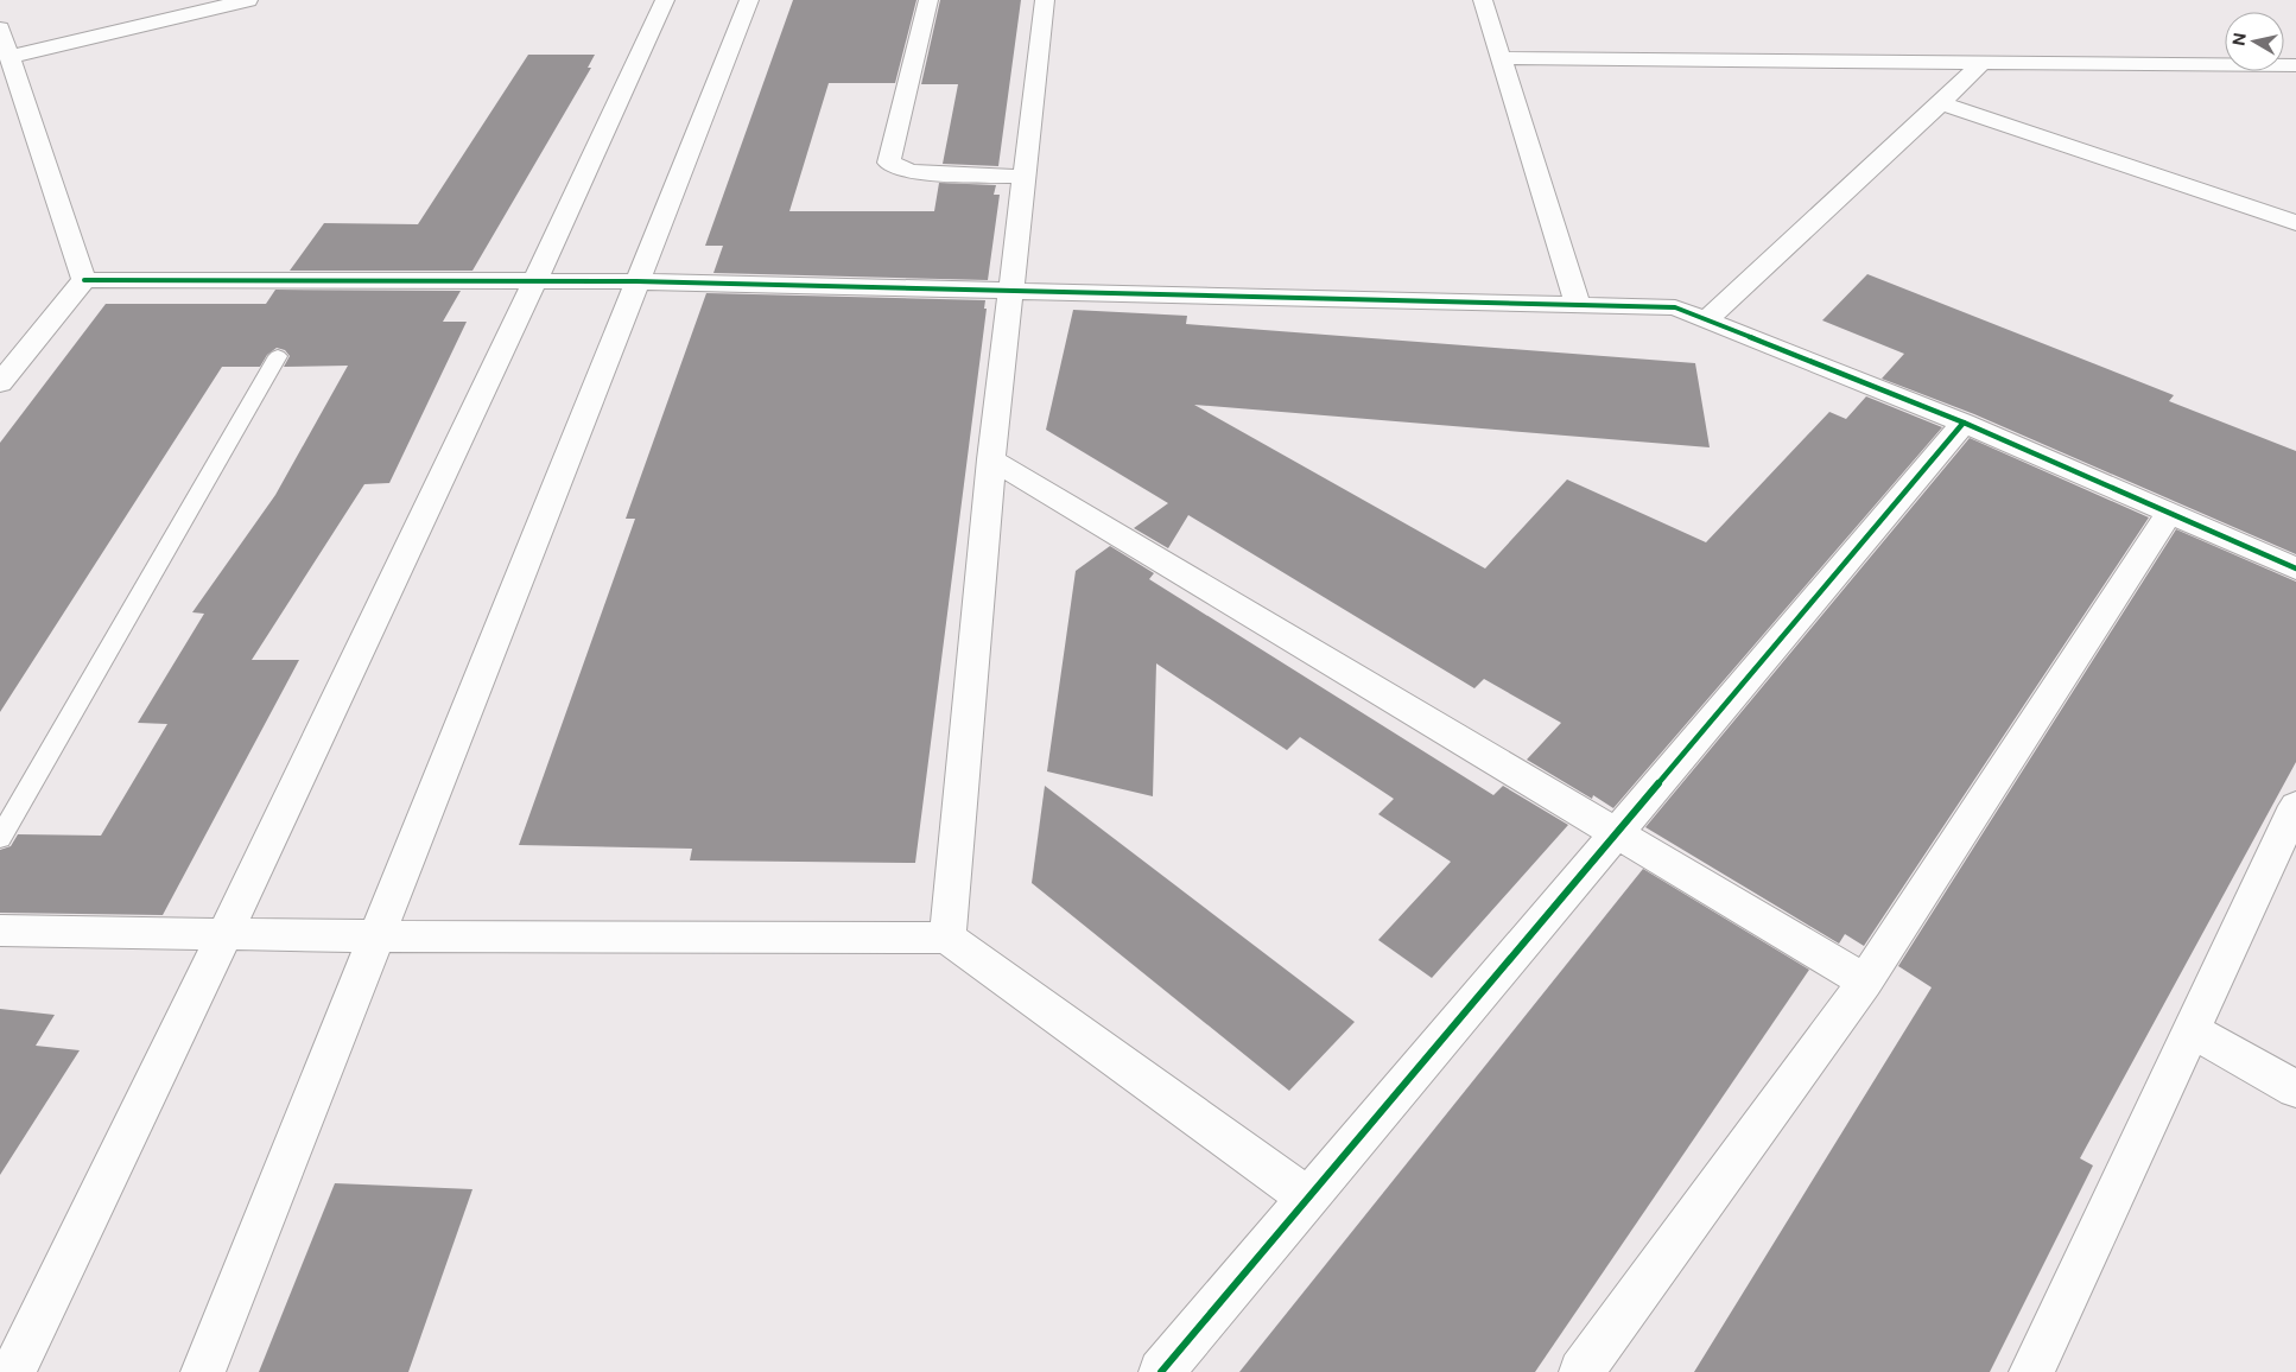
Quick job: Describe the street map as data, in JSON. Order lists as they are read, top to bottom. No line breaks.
{"north":"left"}
